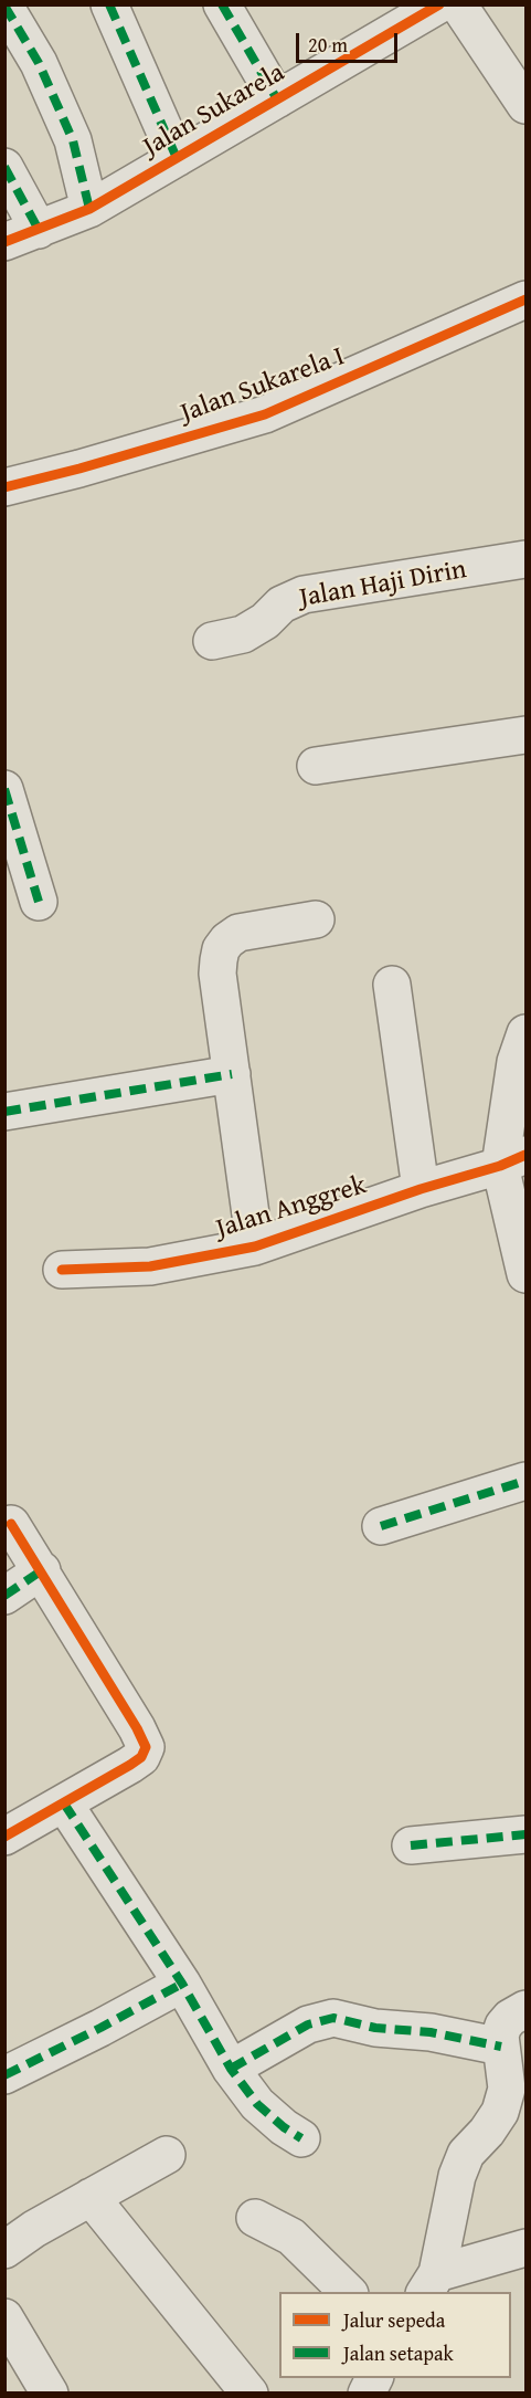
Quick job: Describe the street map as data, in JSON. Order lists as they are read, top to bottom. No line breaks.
{"streets":{"street":["Jalan Sukarela","Jalan Sukarela I","Jalan Haji Dirin","Jalan Anggrek"]},"legend":["Jalur sepeda","Jalan setapak"],"scale_bar":"20 m"}
